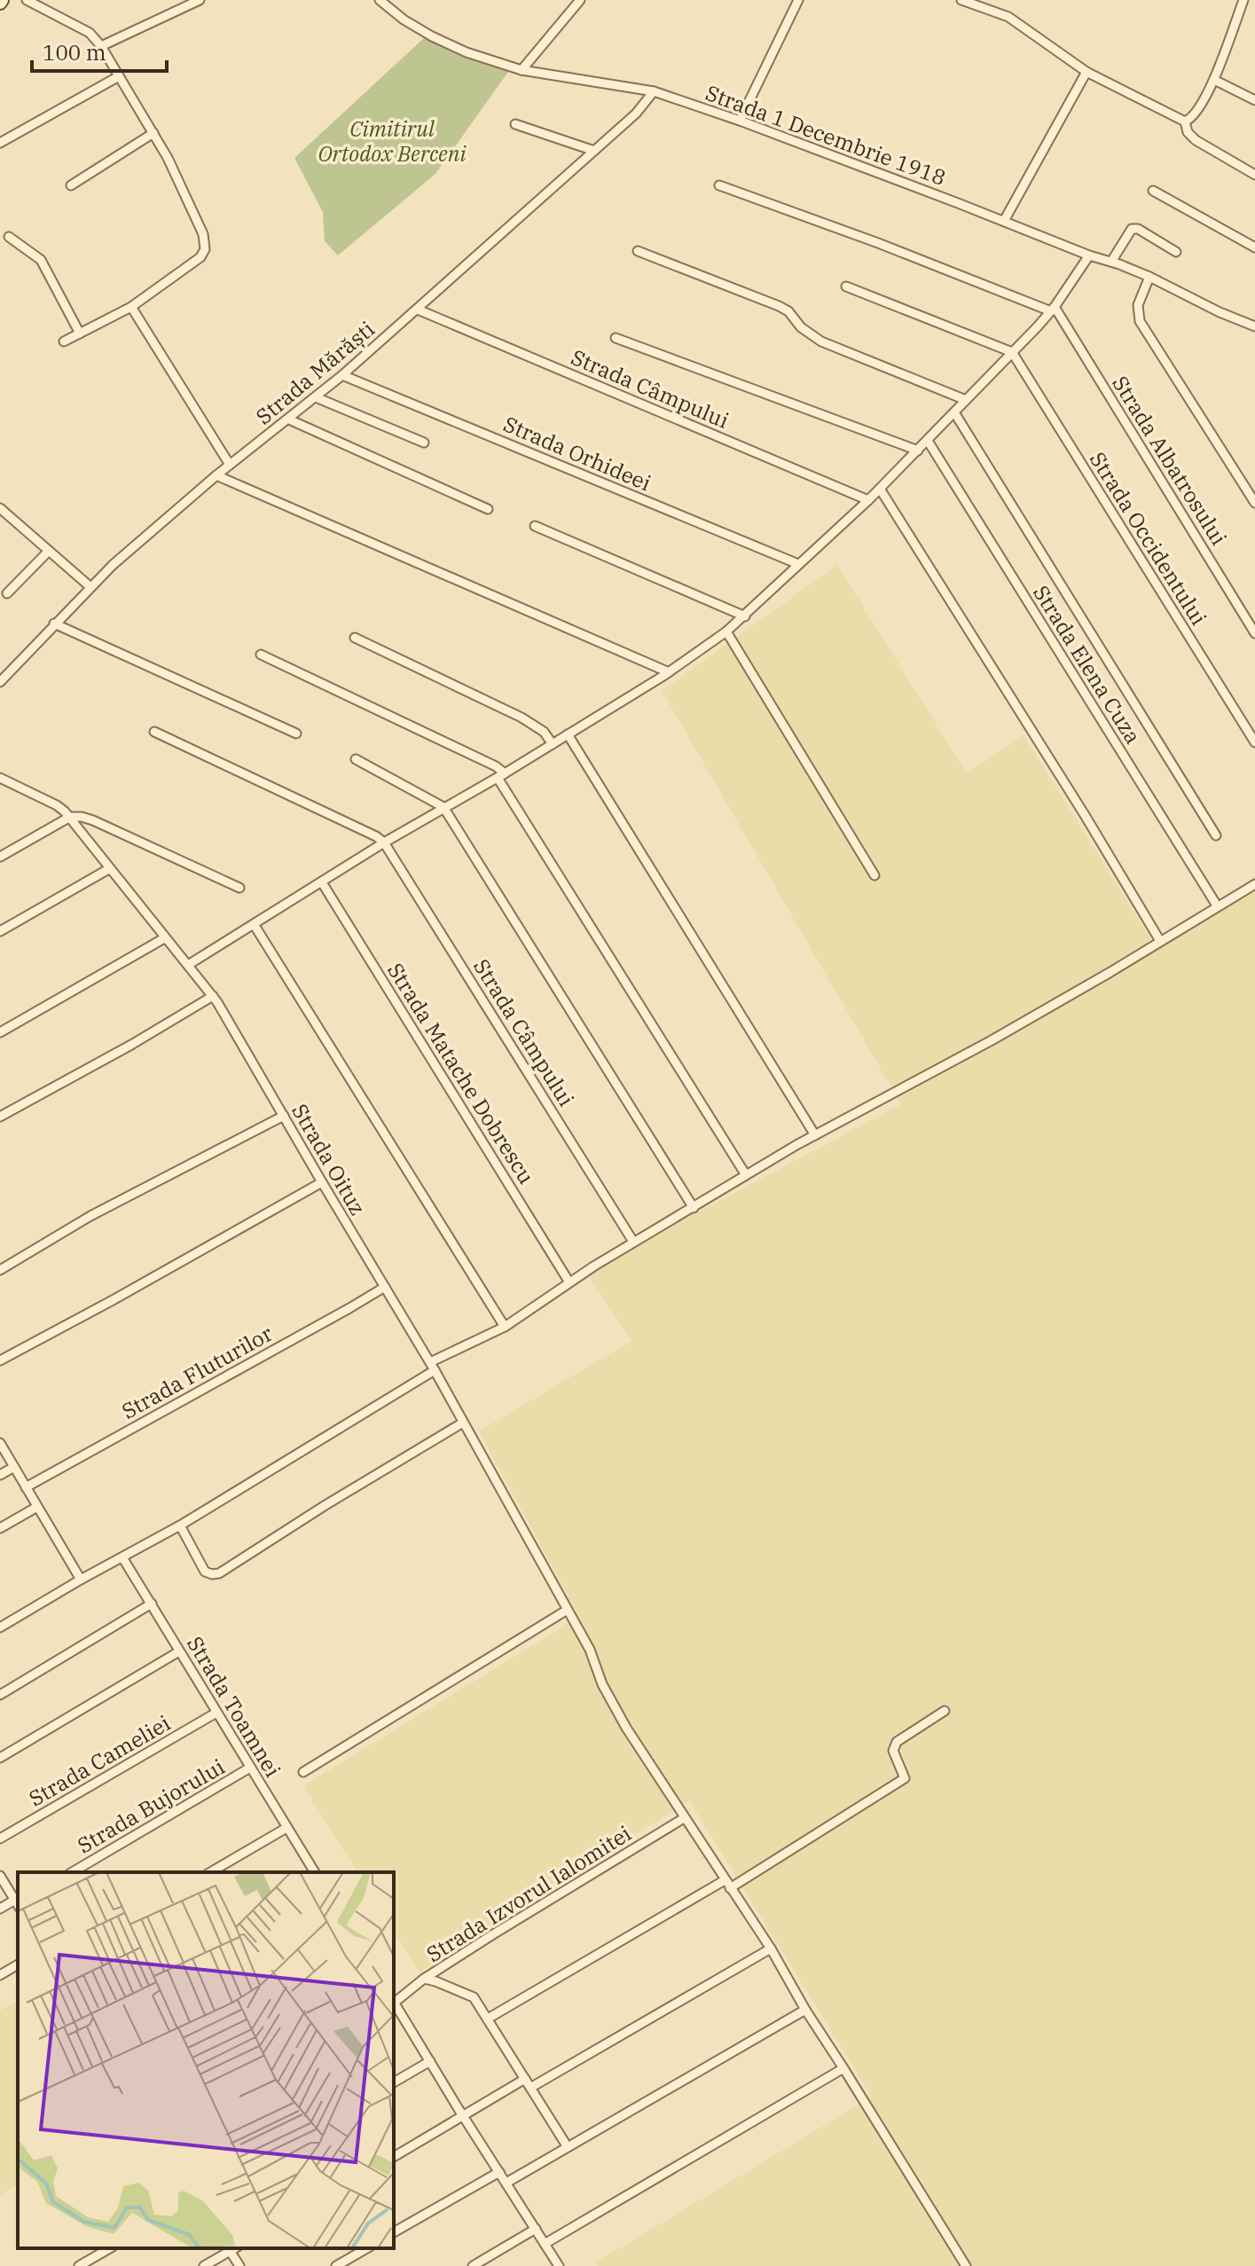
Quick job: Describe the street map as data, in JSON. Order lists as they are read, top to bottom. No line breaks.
{"streets":{"street":["Strada 1 Decembrie 1918","Strada Mărăști","Strada Câmpului","Strada Orhideei","Strada Albatrosului","Strada Occidentului","Strada Elena Cuza","Strada Matache Dobrescu","Strada Oituz","Strada Fluturilor","Strada Toamnei","Strada Cameliei","Strada Bujorului","Strada Izvorul Ialomitei"]},"crossings":[["Strada 1 Decembrie 1918","Strada Mărăști"],["Strada Mărăști","Strada Câmpului"],["Strada Mărăști","Strada Orhideei"],["Strada Oituz","Strada Fluturilor"],["Strada Oituz","Strada Izvorul Ialomitei"],["Strada Toamnei","Strada Cameliei"],["Strada Toamnei","Strada Bujorului"]],"parks":["Cimitirul Ortodox Berceni"],"scale_bar":"100 m"}
